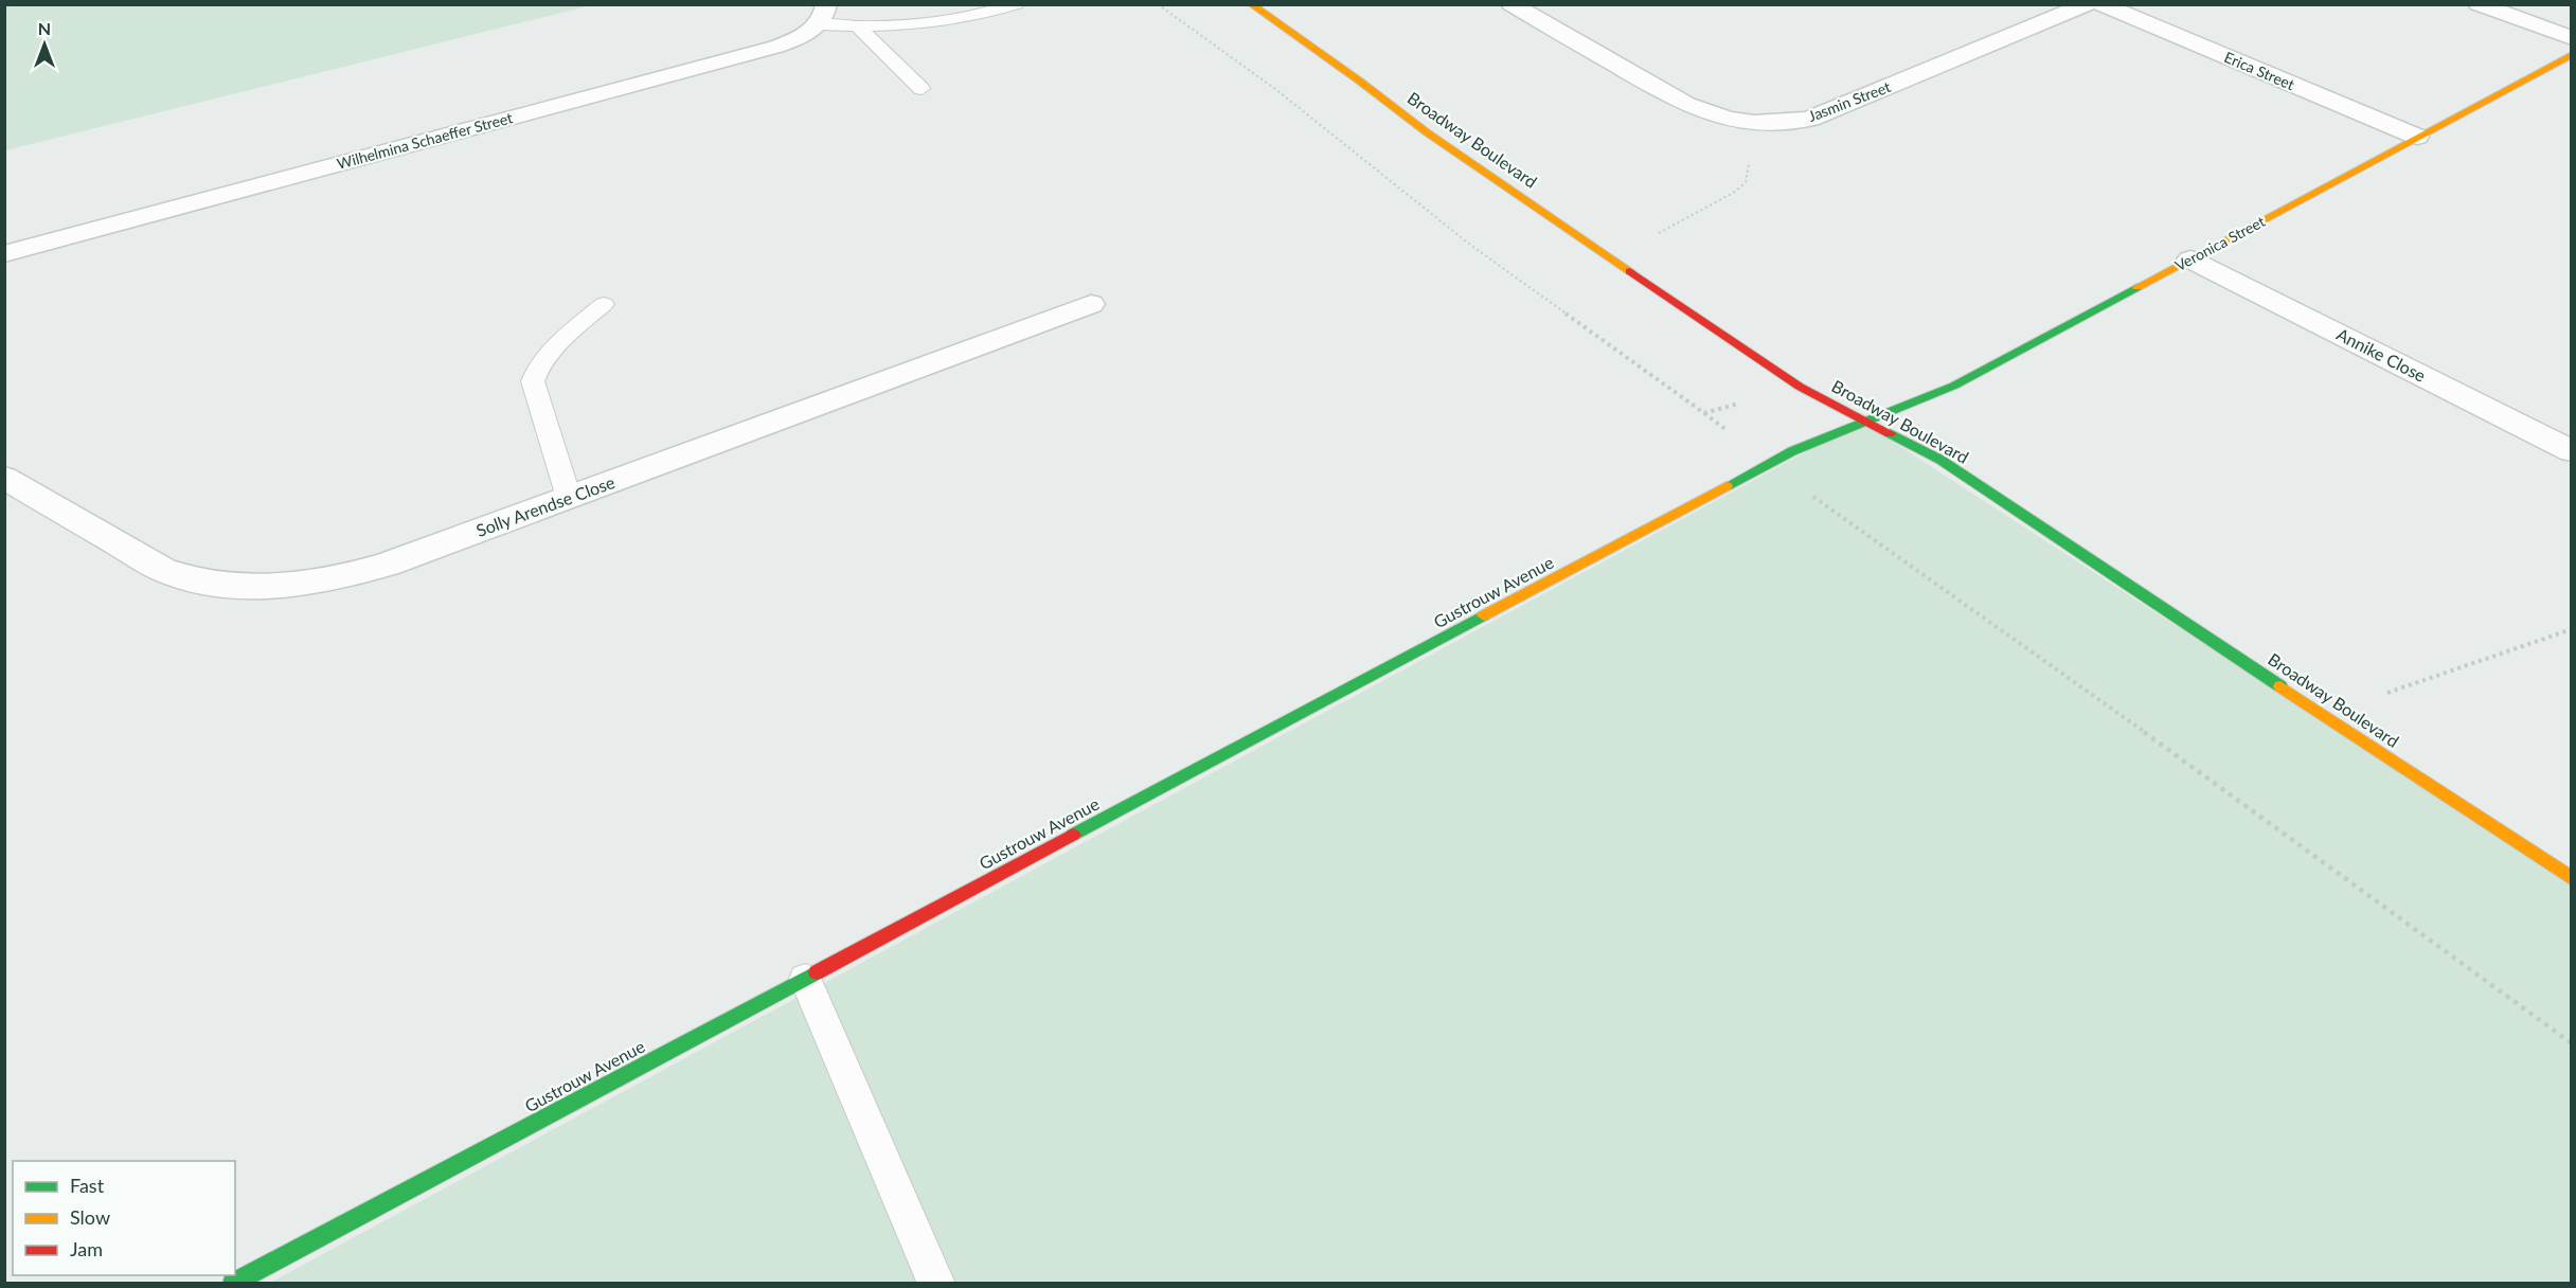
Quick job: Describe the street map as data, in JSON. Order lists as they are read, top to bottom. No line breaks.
{"streets":{"street":["Erica Street","Jasmin Street","Broadway Boulevard","Wilhelmina Schaeffer Street","Veronica Street","Annike Close","Solly Arendse Close","Gustrouw Avenue"]},"crossings":[["Erica Street","Veronica Street"],["Broadway Boulevard","Veronica Street"],["Broadway Boulevard","Gustrouw Avenue"],["Veronica Street","Annike Close"],["Veronica Street","Gustrouw Avenue"]],"legend":["Fast","Slow","Jam"],"north":"top"}
